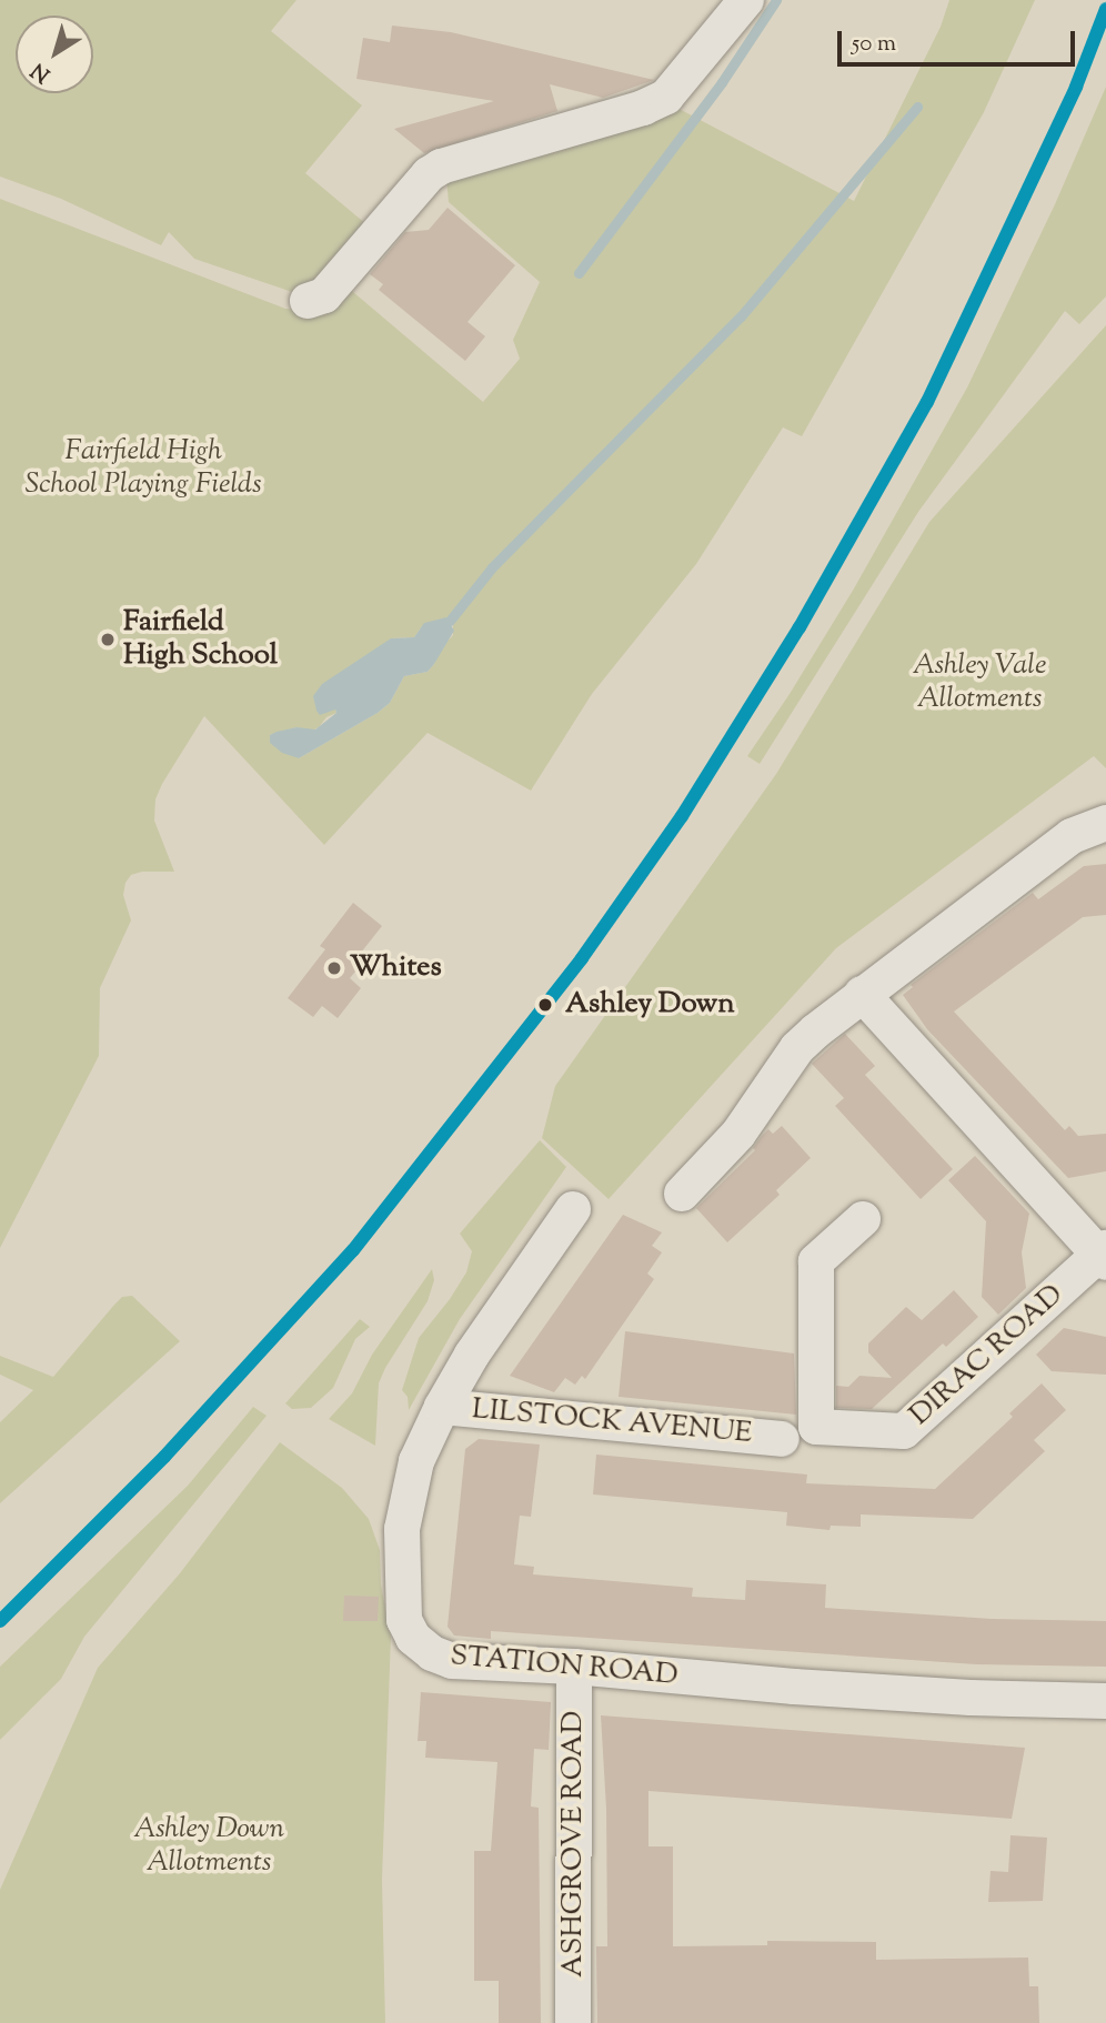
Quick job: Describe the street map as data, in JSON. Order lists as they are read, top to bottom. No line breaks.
{"streets":{"street":["DIRAC ROAD","LILSTOCK AVENUE","STATION ROAD","ASHGROVE ROAD"]},"crossings":[["LILSTOCK AVENUE","STATION ROAD"],["STATION ROAD","ASHGROVE ROAD"]],"parks":["Fairfield High School Playing Fields","Ashley Vale Allotments","Ashley Down Allotments"],"places":["Fairfield High School","Whites","Ashley Down"],"scale_bar":"50 m","north":"bottom left"}
